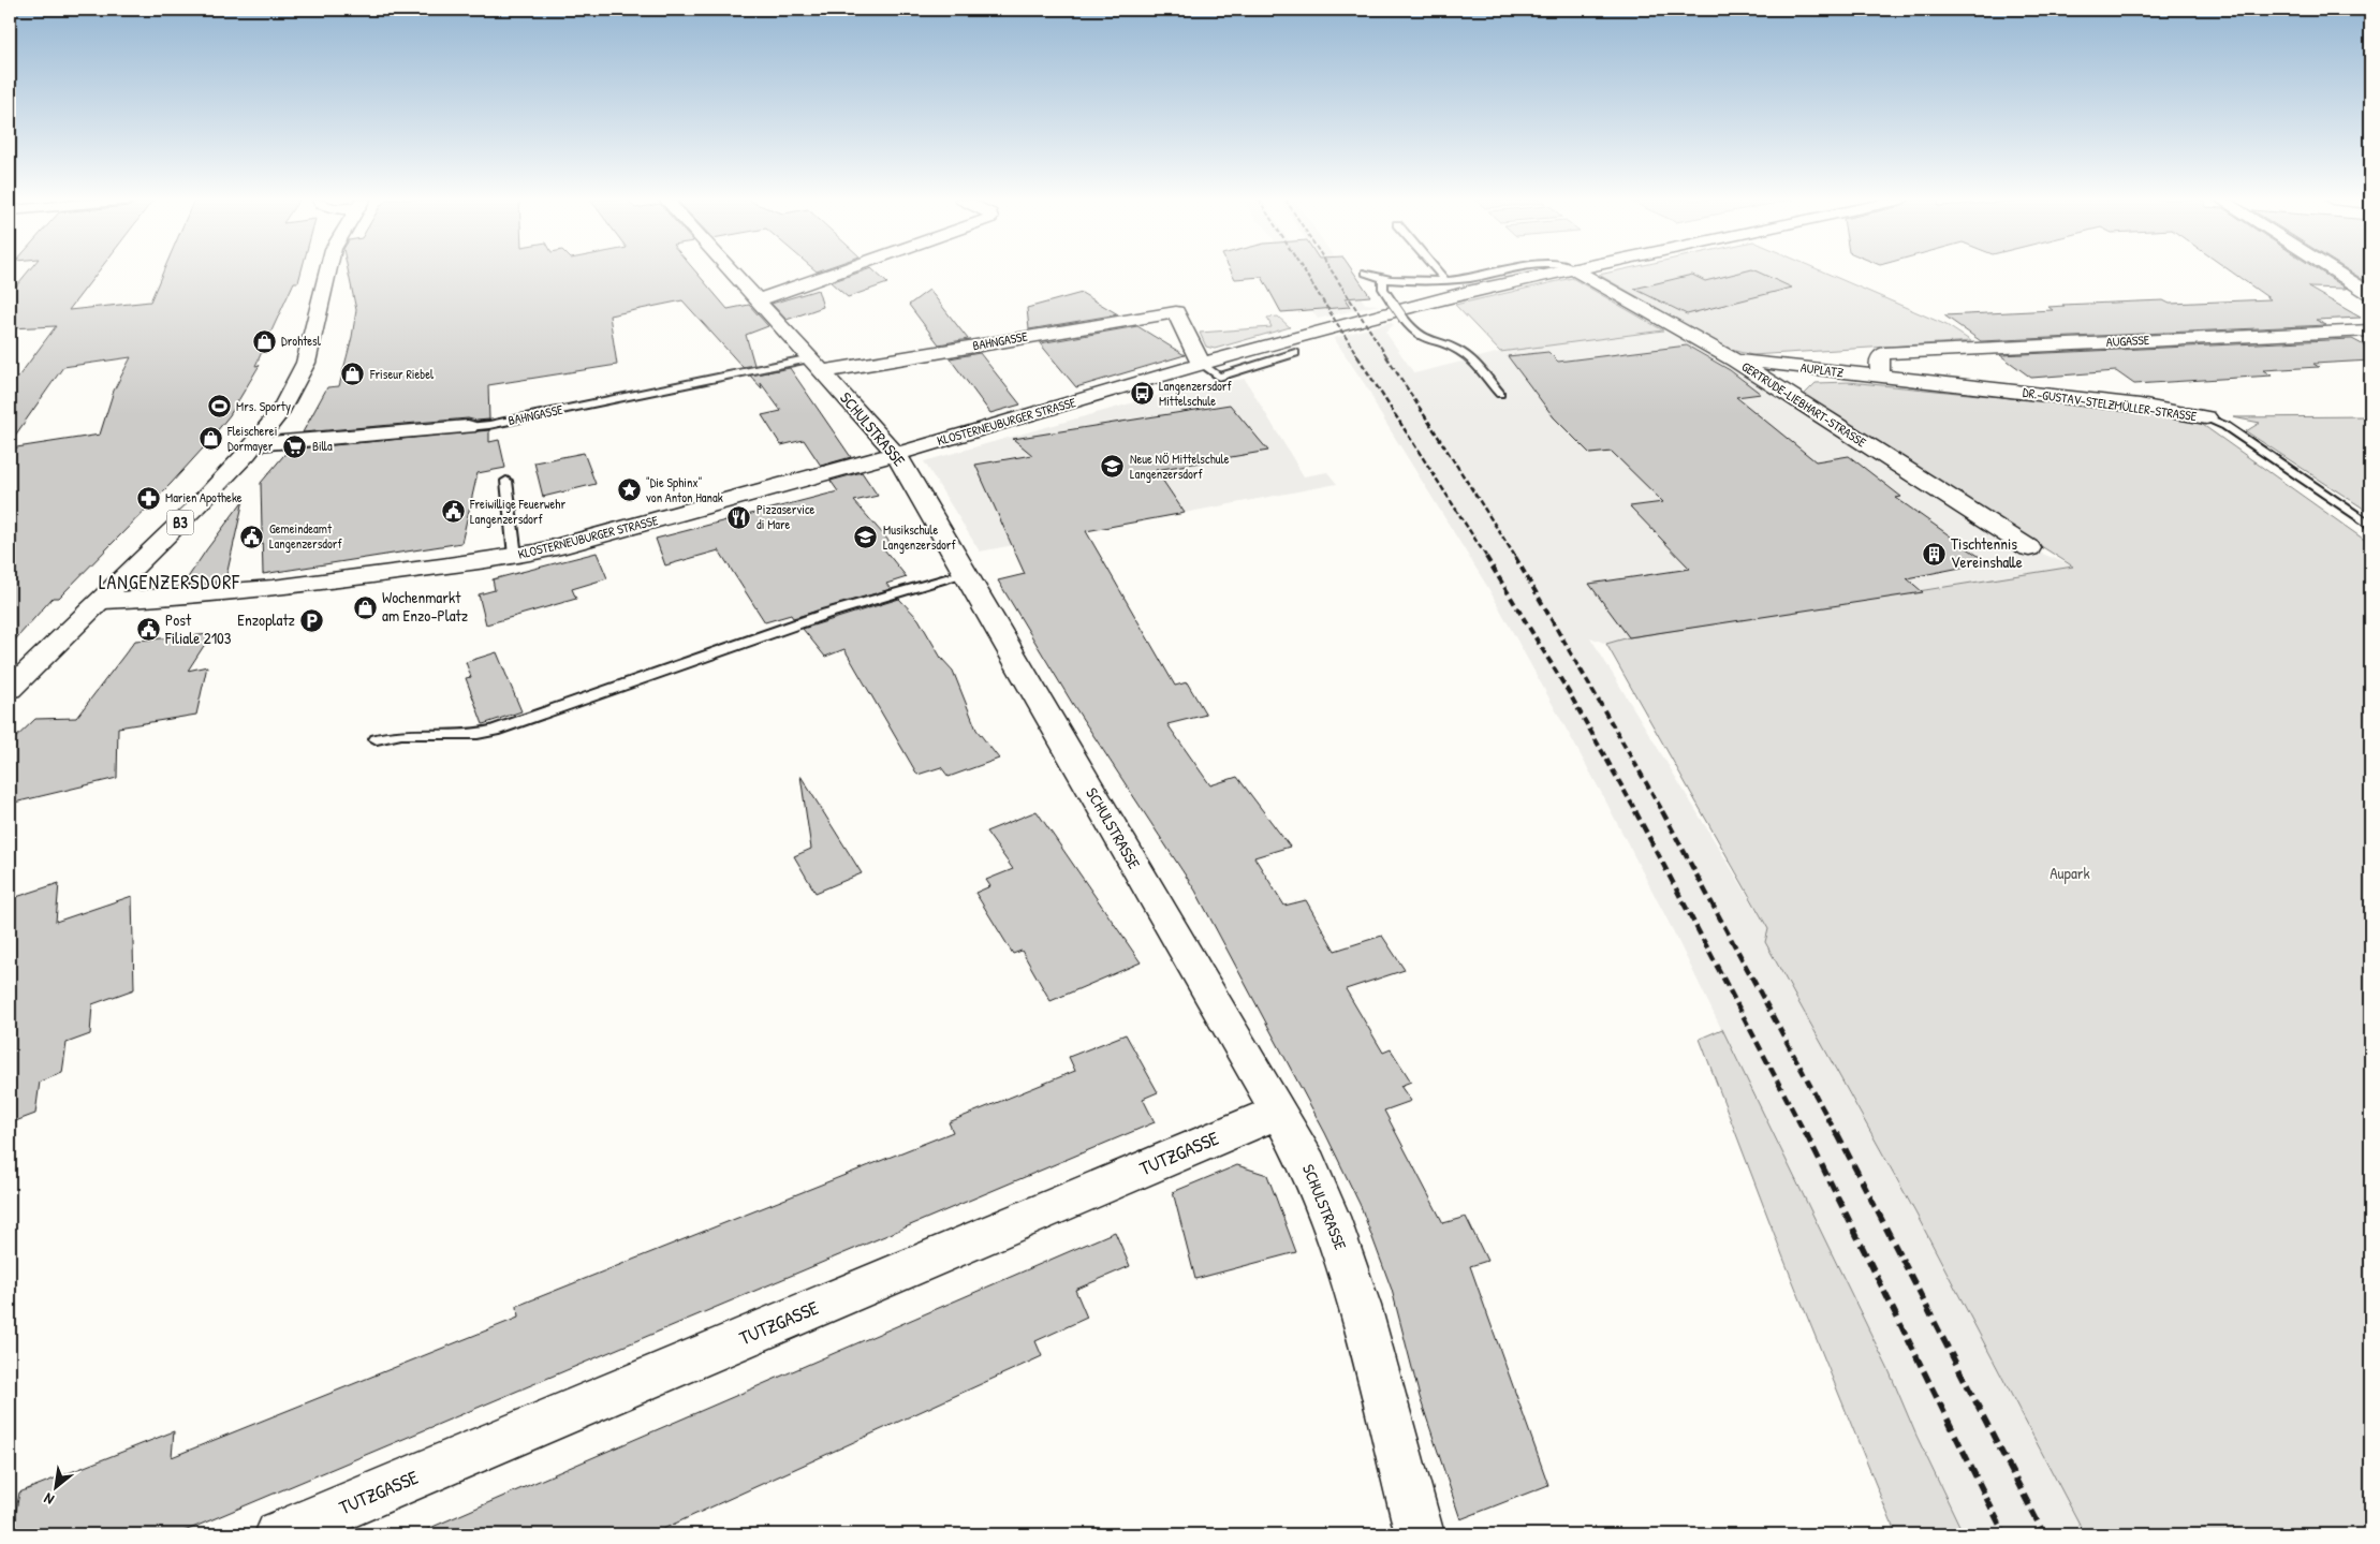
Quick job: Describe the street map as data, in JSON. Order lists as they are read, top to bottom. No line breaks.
{"streets":{"street":["BAHNGASSE","AUGASSE","AUPLATZ","GERTRUDE-LIEBHART-STRASSE","DR.-GUSTAV-STELZMÜLLER-STRASSE","KLOSTERNEUBURGER STRASSE","SCHULSTRASSE","B3","TUTZGASSE"]},"crossings":[["BAHNGASSE","KLOSTERNEUBURGER STRASSE"],["BAHNGASSE","SCHULSTRASSE"],["BAHNGASSE","B3"],["AUGASSE","AUPLATZ"],["AUGASSE","DR.-GUSTAV-STELZMÜLLER-STRASSE"],["AUPLATZ","GERTRUDE-LIEBHART-STRASSE"],["AUPLATZ","DR.-GUSTAV-STELZMÜLLER-STRASSE"],["KLOSTERNEUBURGER STRASSE","SCHULSTRASSE"],["KLOSTERNEUBURGER STRASSE","B3"],["SCHULSTRASSE","TUTZGASSE"]],"districts":["LANGENZERSDORF"],"parks":["Aupark"],"places":{"shop":["Drohtesl","Friseur Riebel","Fleischerei Dormayer","Wochenmarkt am Enzo-Platz"],"bus stop":["Langenzersdorf Mittelschule"],"sports":["Mrs. Sporty"],"supermarket":["Billa"],"school or university":["Neue NÖ Mittelschule Langenzersdorf","Musikschule Langenzersdorf"],"place":["\"Die Sphinx\" von Anton Hanak"],"pharmacy":["Marien Apotheke"],"public building":["Freiwillige Feuerwehr Langenzersdorf","Gemeindeamt Langenzersdorf","Post Filiale 2103"],"restaurant":["Pizzaservice di Mare"],"building":["Tischtennis Vereinshalle"],"parking":["Enzoplatz"]},"north":"bottom left"}
